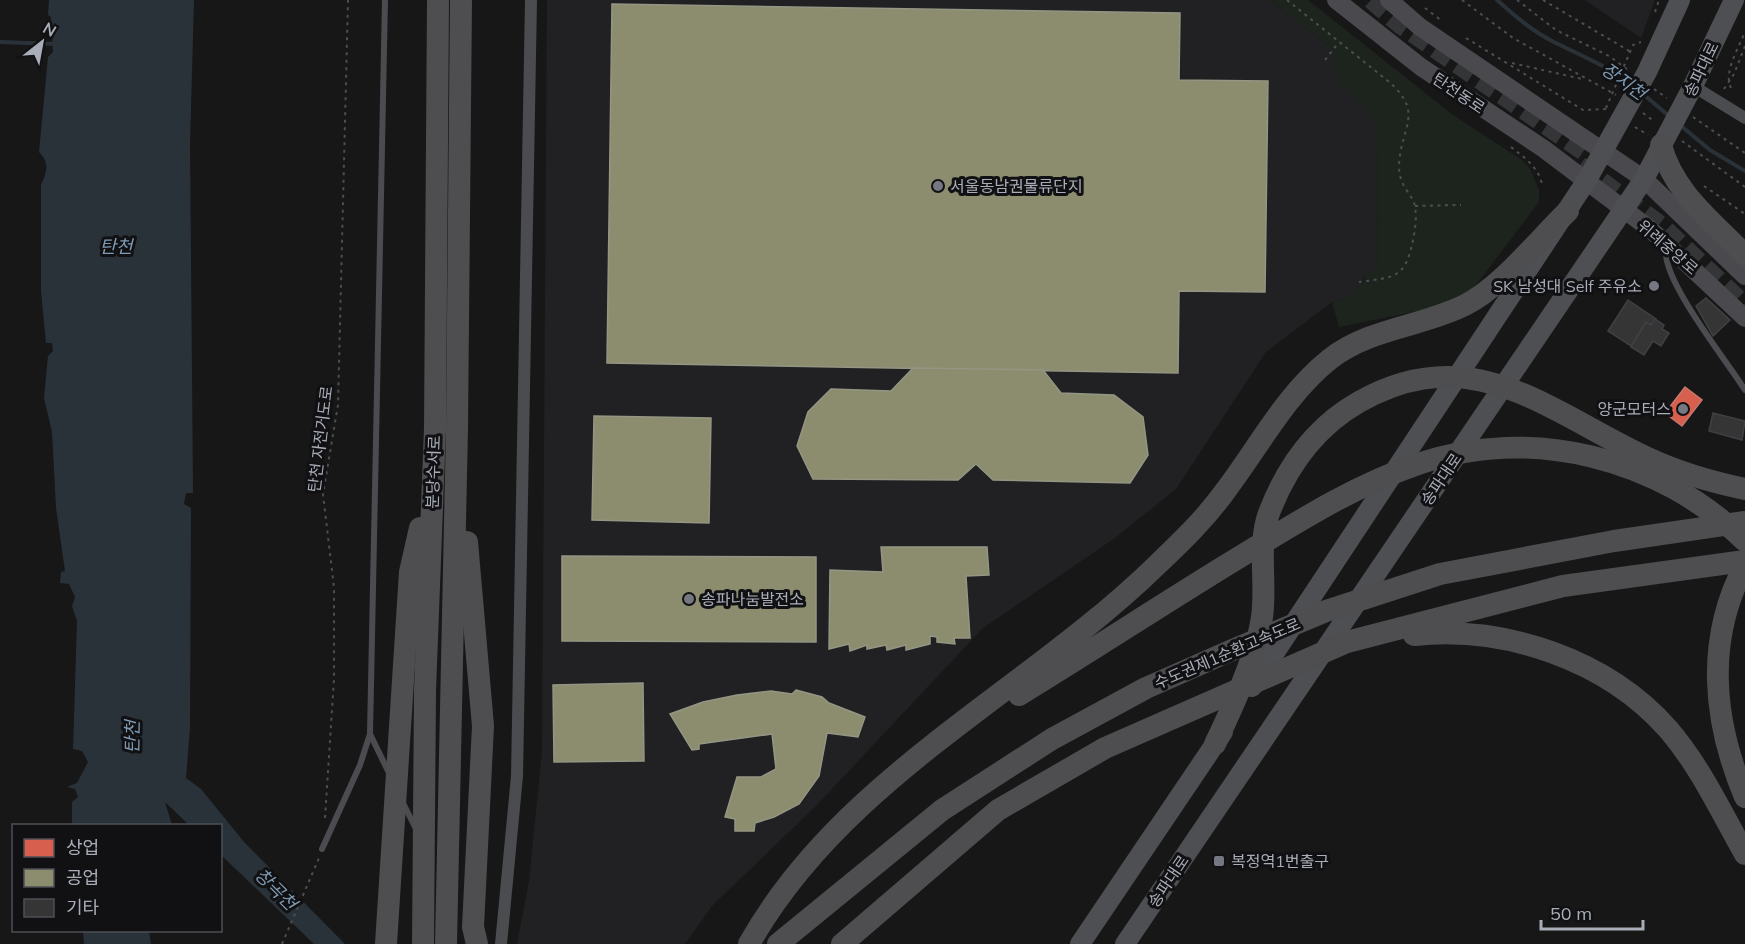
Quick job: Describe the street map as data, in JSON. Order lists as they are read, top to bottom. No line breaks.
{"streets":{"highway":["분당수서로","수도권제1순환고속도로"],"main road":["송파대로","탄천동로","위례중앙로"],"path":["탄천 자전거도로"]},"crossings":[["송파대로","위례중앙로"],["탄천동로","위례중앙로"]],"water":["장지천","탄천","창곡천"],"places":{"other":["서울동남권물류단지","SK 남성대 Self 주유소","양군모터스","송파나눔발전소"],"transit":["복정역1번출구"]},"legend":["상업","공업","기타"],"scale_bar":"50 m","north":"top right"}
